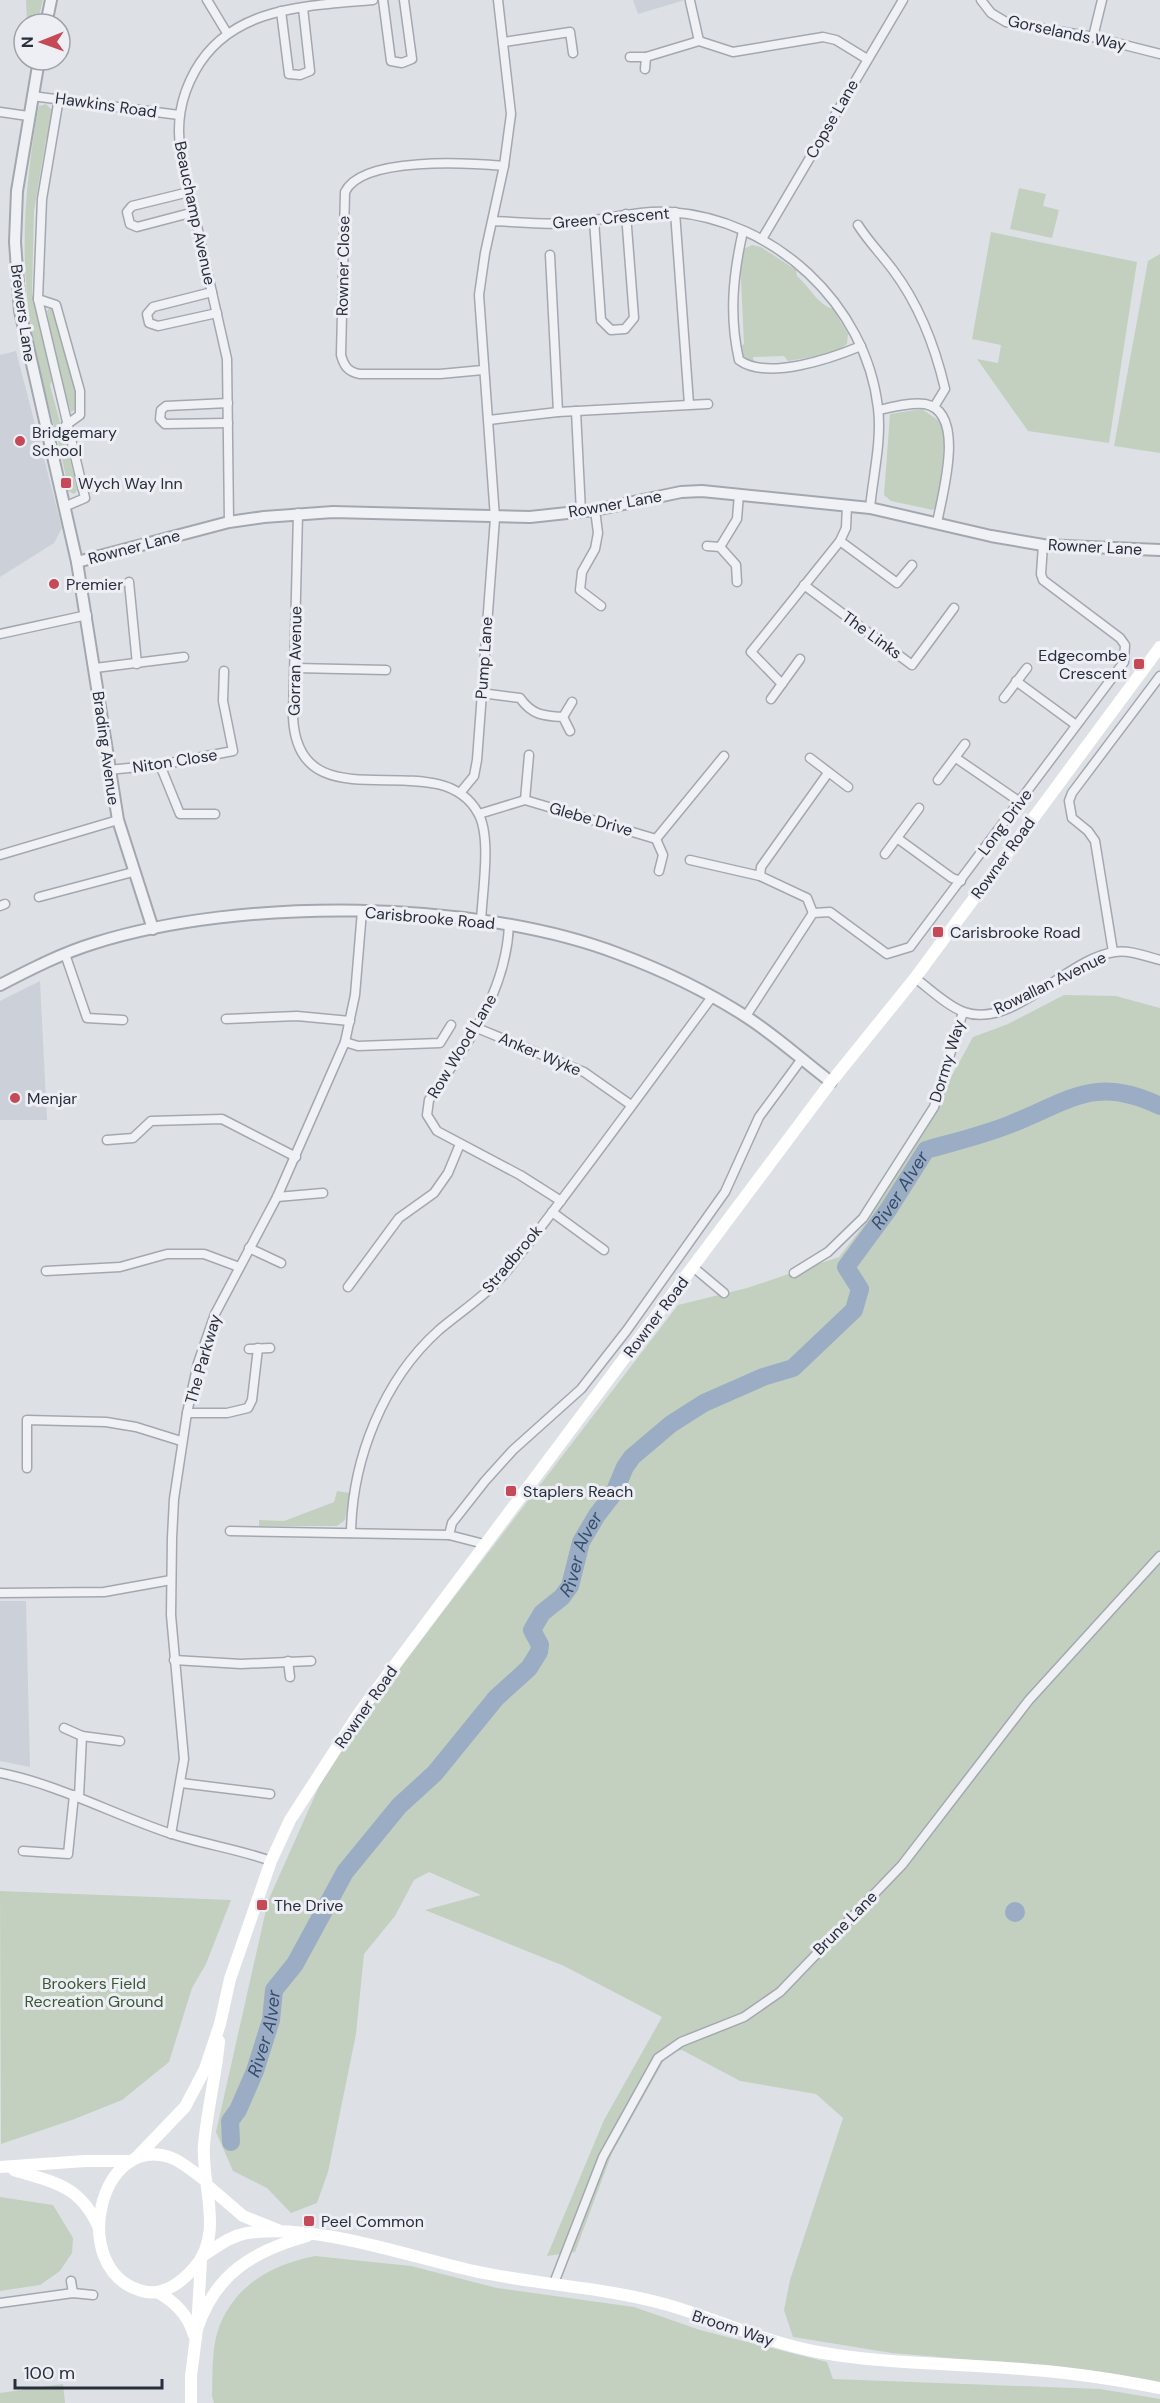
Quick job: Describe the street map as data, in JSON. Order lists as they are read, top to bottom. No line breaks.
{"streets":{"main road":["Rowner Road","Broom Way"],"street":["Gorselands Way","Hawkins Road","Copse Lane","Beauchamp Avenue","Green Crescent","Rowner Close","Brewers Lane","Rowner Lane","The Links","Pump Lane","Gorran Avenue","Brading Avenue","Niton Close","Glebe Drive","Long Drive","Carisbrooke Road","Rowallan Avenue","Row Wood Lane","Anker Wyke","Dormy Way","Stradbrook","The Parkway","Brune Lane"]},"crossings":[["Hawkins Road","Beauchamp Avenue"],["Hawkins Road","Brewers Lane"],["Copse Lane","Green Crescent"],["Beauchamp Avenue","Rowner Lane"],["Green Crescent","Rowner Lane"],["Brewers Lane","Rowner Lane"],["Brewers Lane","Brading Avenue"],["Rowner Lane","Pump Lane"],["Rowner Lane","Gorran Avenue"],["Rowner Lane","Brading Avenue"],["Rowner Lane","Long Drive"],["Pump Lane","Gorran Avenue"],["Brading Avenue","Niton Close"],["Brading Avenue","Carisbrooke Road"],["Rowner Road","Carisbrooke Road"],["Rowner Road","Broom Way"],["Carisbrooke Road","Row Wood Lane"],["Carisbrooke Road","Stradbrook"],["Carisbrooke Road","The Parkway"],["Rowallan Avenue","Dormy Way"],["Row Wood Lane","Anker Wyke"],["Row Wood Lane","Stradbrook"],["Anker Wyke","Stradbrook"],["Brune Lane","Broom Way"]],"water":["River Alver"],"parks":["Brookers Field Recreation Ground"],"places":{"other":["Bridgemary School","Premier","Menjar"],"transit":["Wych Way Inn","Edgecombe Crescent","Carisbrooke Road","Staplers Reach","The Drive","Peel Common"]},"scale_bar":"100 m","north":"left"}
